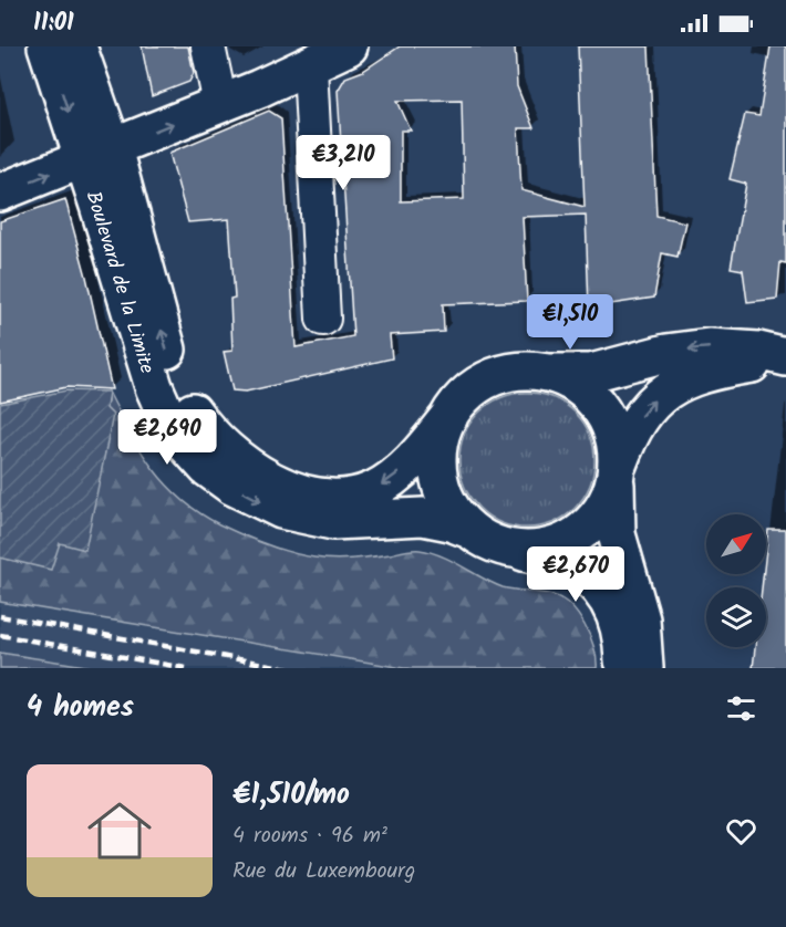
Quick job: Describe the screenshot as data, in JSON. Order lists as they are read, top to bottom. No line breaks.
{"streets":{"main road":["Boulevard de la Limite"]},"north":"top right","page":{"status":"11:01","price":["€3,210","€1,510","€2,690","€2,670"],"heading":"4 homes","list":[{"name":"€1,510/mo","note":"4 rooms · 96 m² · Rue du Luxembourg"}]}}
